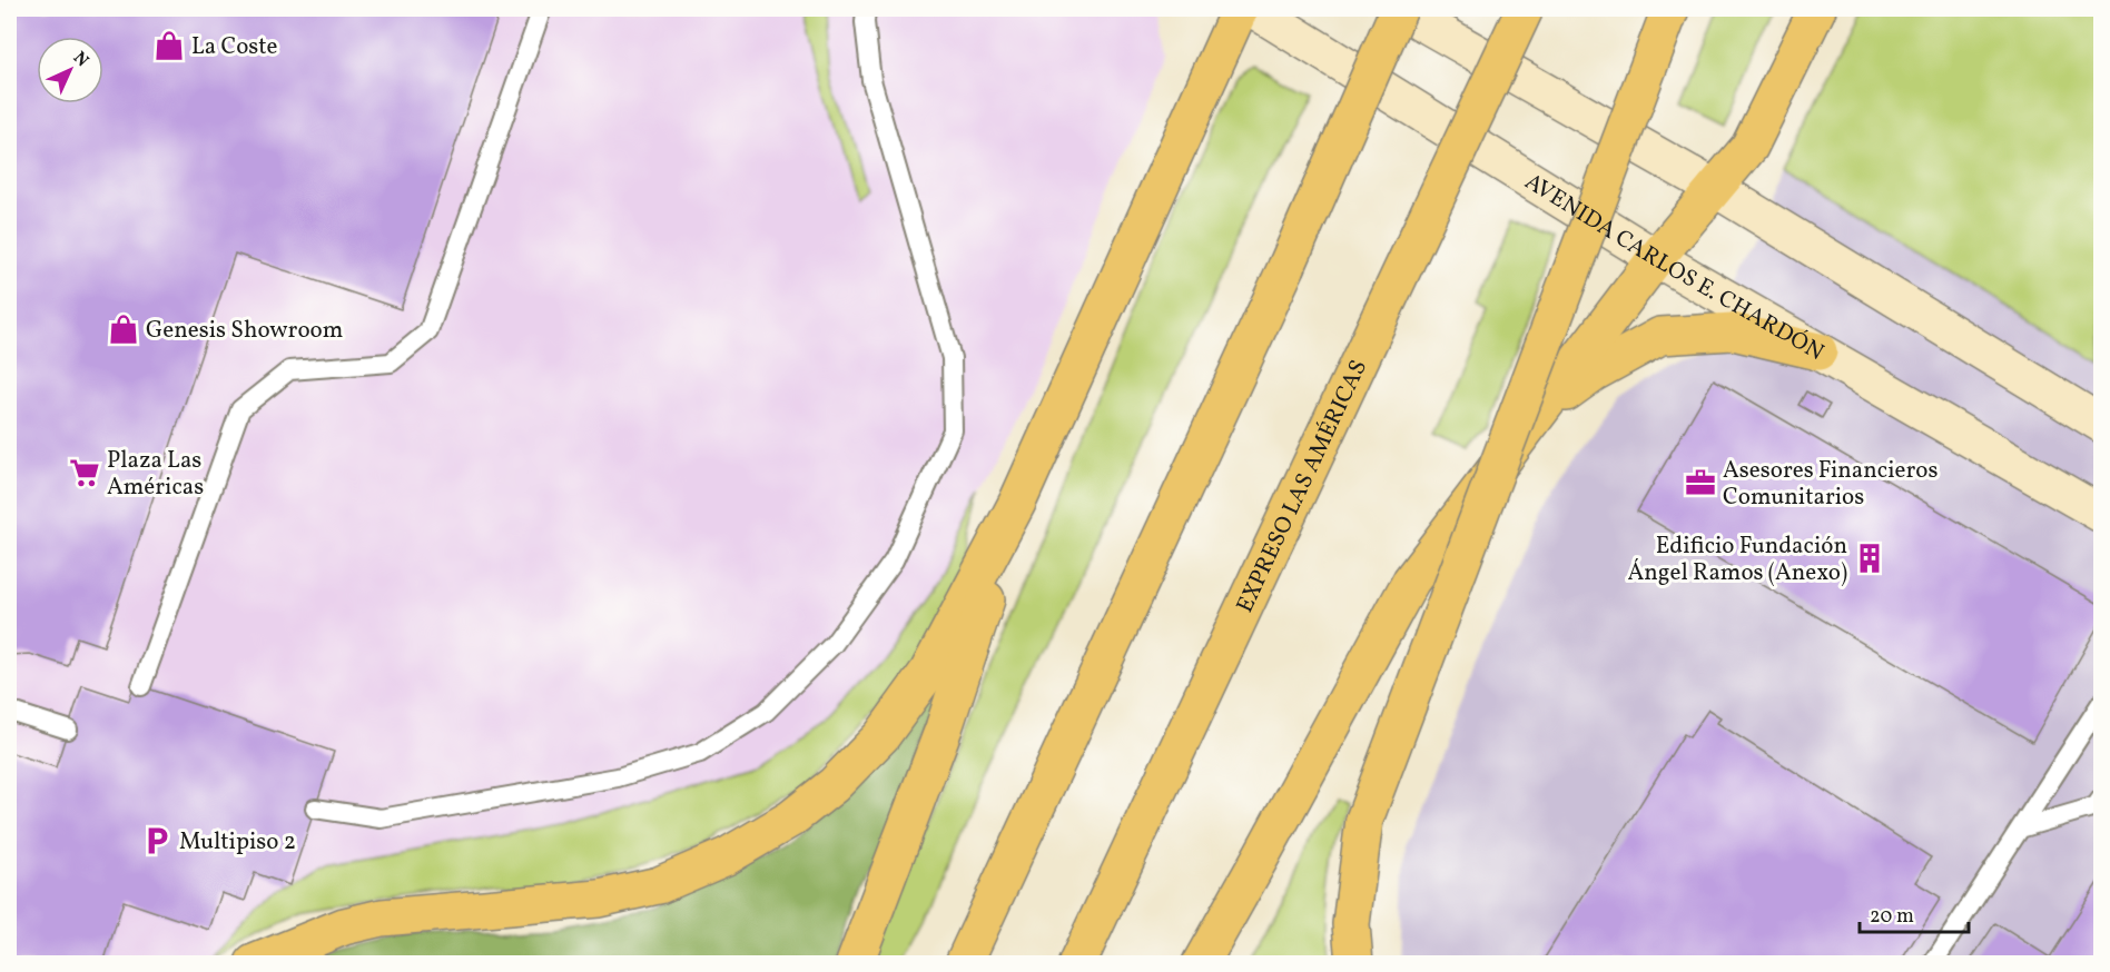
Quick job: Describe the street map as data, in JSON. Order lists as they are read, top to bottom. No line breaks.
{"streets":{"highway":["EXPRESO LAS AMÉRICAS"],"street":["AVENIDA CARLOS E. CHARDÓN"]},"places":{"shop":["La Coste","Genesis Showroom"],"supermarket":["Plaza Las Américas"],"office":["Asesores Financieros Comunitarios"],"building":["Edificio Fundación Ángel Ramos (Anexo)"],"parking":["Multipiso 2"]},"scale_bar":"20 m","north":"top right"}
